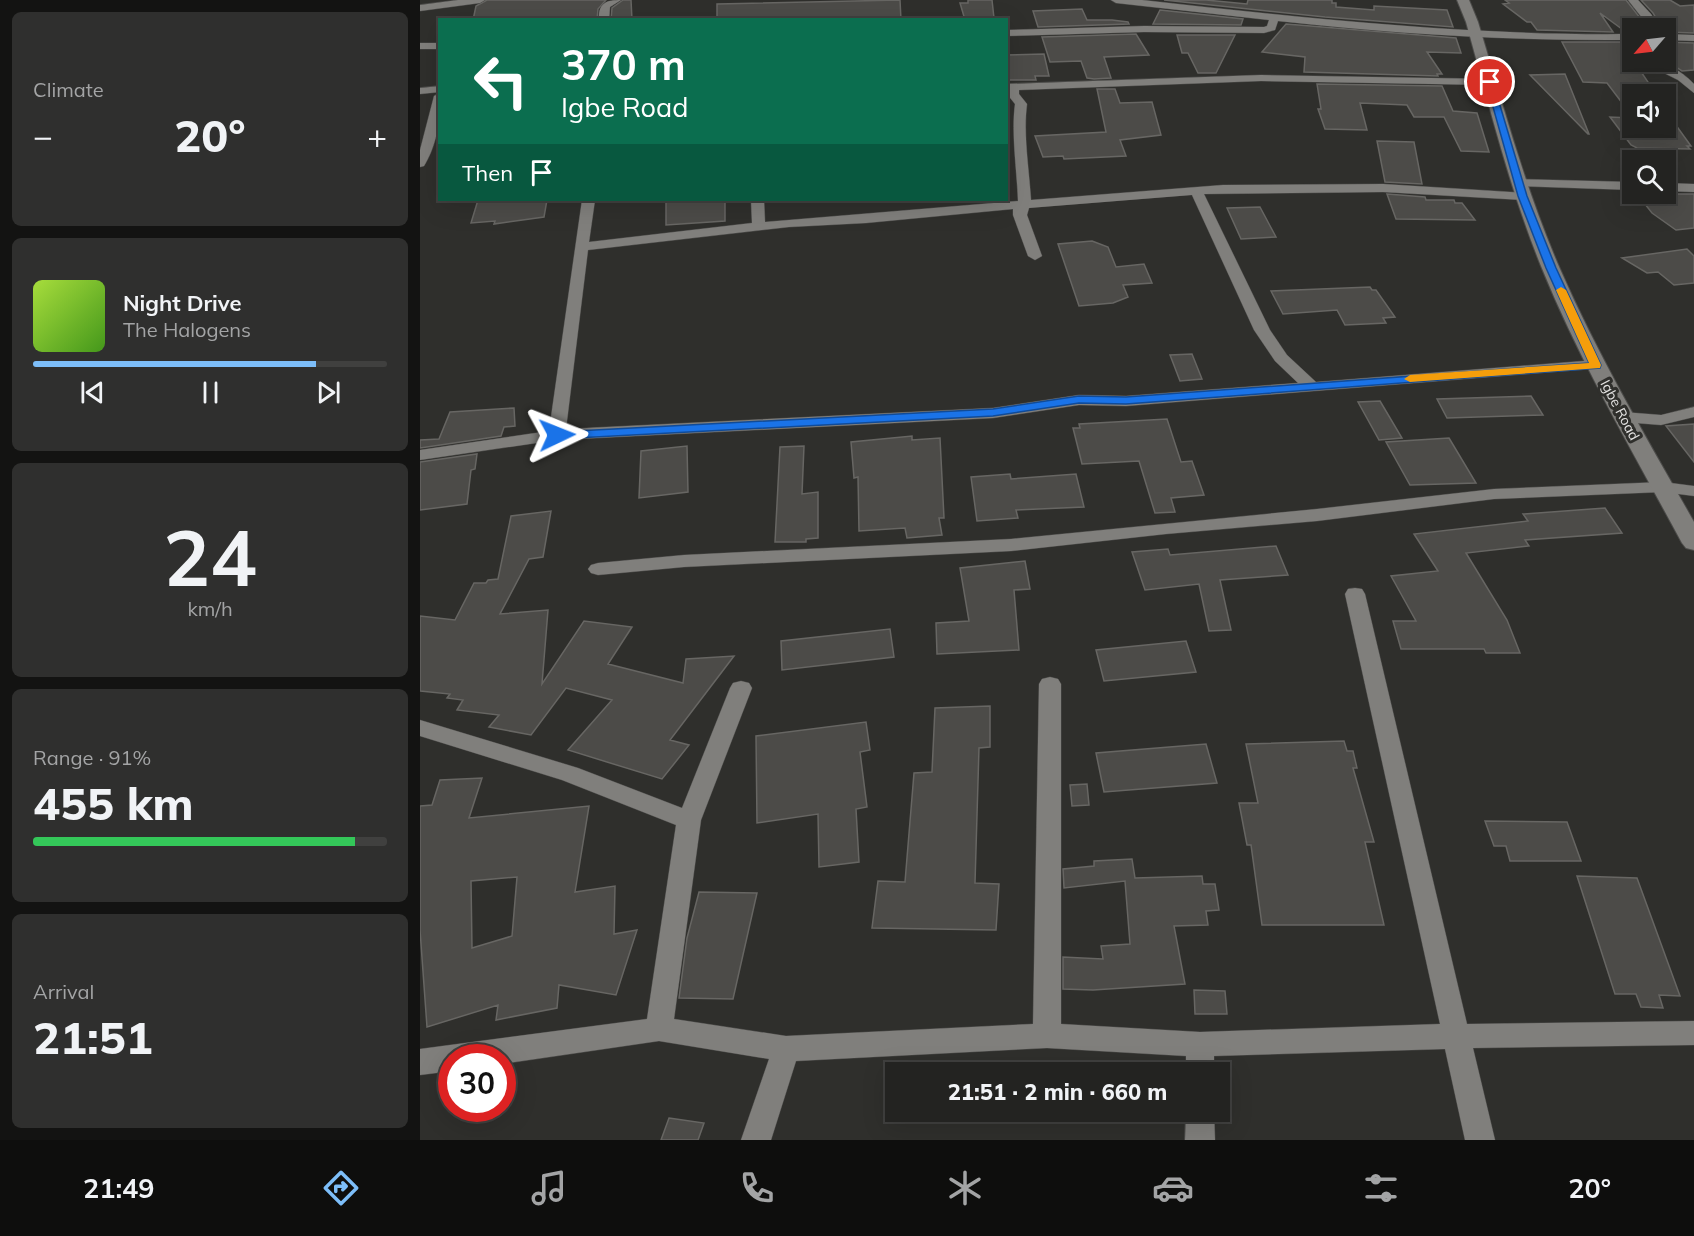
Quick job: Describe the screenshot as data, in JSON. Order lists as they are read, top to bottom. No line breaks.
{"streets":{"street":["Igbe Road"]},"north":"bottom left","page":{"tile":["Climate",["24","km/h"],["Range · 91%","455 km"],["Arrival","21:51"]],"turn":["370 m","Igbe Road"],"heat":["−","20°","+"],"then":"Then","song":["Night Drive","The Halogens"],"limit":"30","trip":"21:51 · 2 min · 660 m","tabs":["21:49","20°"]}}
